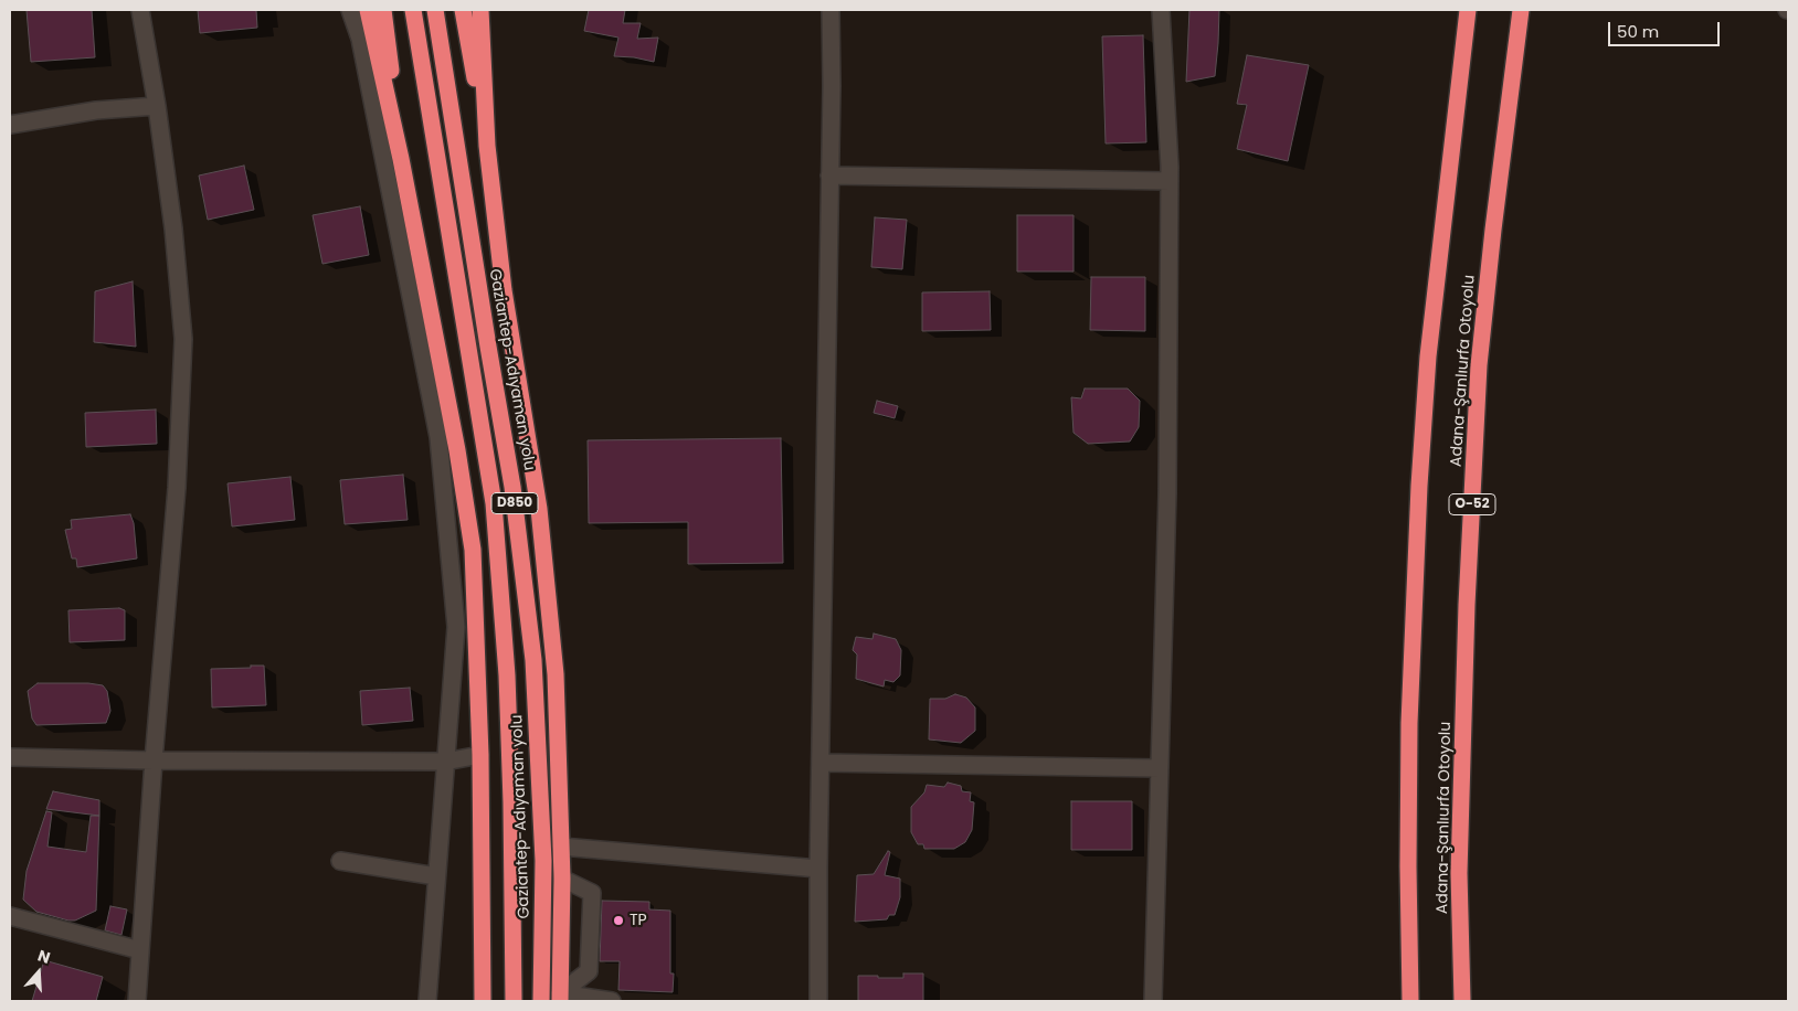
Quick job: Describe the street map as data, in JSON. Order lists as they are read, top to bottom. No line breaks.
{"streets":{"highway":["Gaziantep-Adıyaman yolu","Adana-Şanlıurfa Otoyolu","D850","O-52"]},"places":["TP"],"scale_bar":"50 m","north":"top"}
